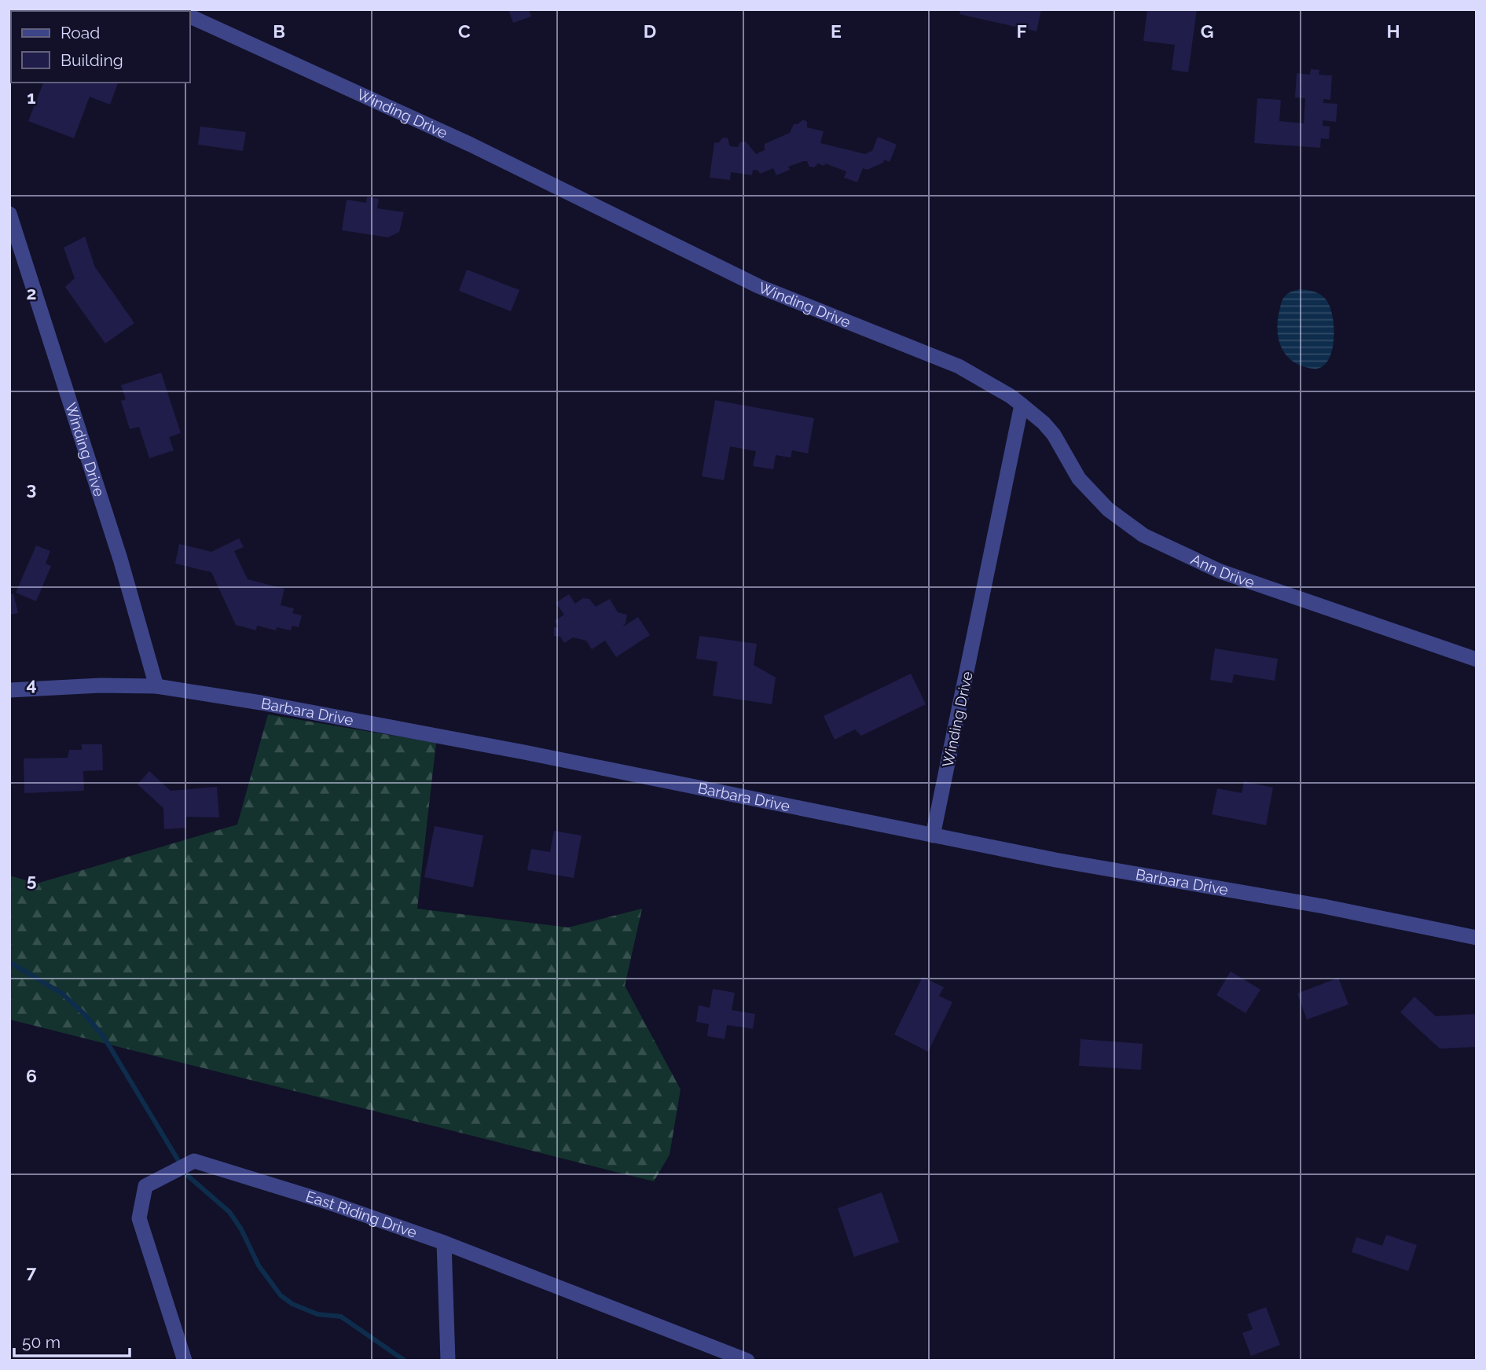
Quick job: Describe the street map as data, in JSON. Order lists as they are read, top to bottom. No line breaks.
{"streets":{"street":["Winding Drive","Ann Drive","Barbara Drive","East Riding Drive"]},"crossings":[["Winding Drive","Ann Drive"],["Winding Drive","Barbara Drive"]],"legend":["Road","Building"],"scale_bar":"50 m","grid":{"columns":["B","C","D","E","F","G","H"],"rows":["1","2","3","4","5","6","7"]}}
